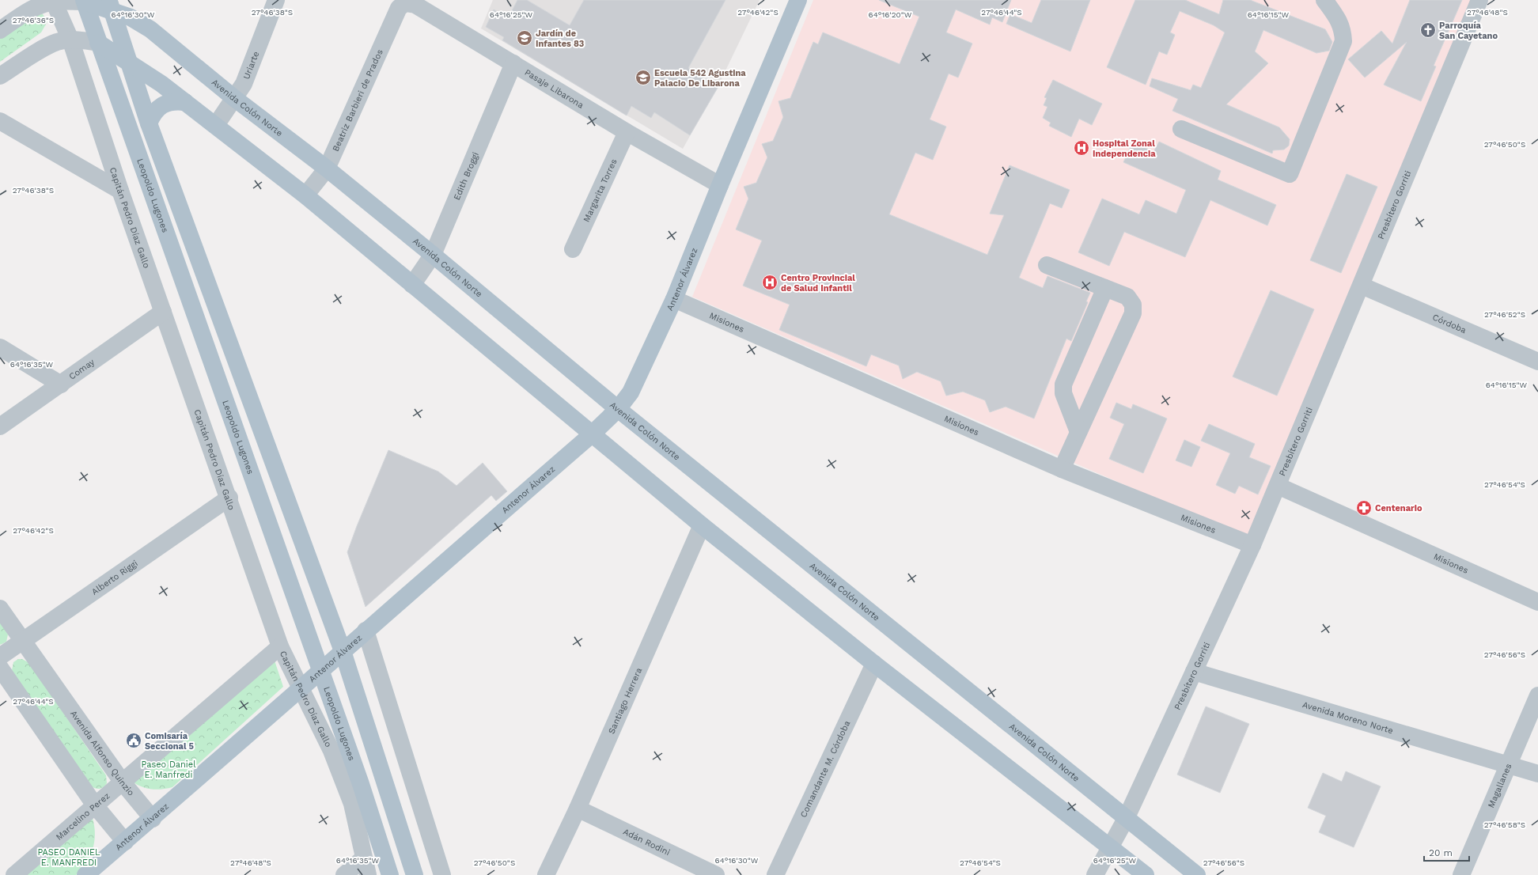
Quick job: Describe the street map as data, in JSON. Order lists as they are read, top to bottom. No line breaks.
{"streets":{"main road":["Avenida Colón Norte","Leopoldo Lugones","Antenor Álvarez"],"street":["Uriarte","Pasaje Libarona","Beatriz Barbieri de Prados","Edith Broggi","Margarita Torres","Presbítero Gorriti","Capitán Pedro Díaz Gallo","Misiones","Córdoba","Comay","Alberto Riggi","Santiago Herrera","Avenida Moreno Norte","Avenida Alfonso Quinzio","Comandante M. Córdoba","Magallanes","Marcelino Perez","Adán Rodini"]},"crossings":[["Uriarte","Avenida Colón Norte"],["Pasaje Libarona","Beatriz Barbieri de Prados"],["Pasaje Libarona","Edith Broggi"],["Pasaje Libarona","Margarita Torres"],["Pasaje Libarona","Antenor Álvarez"],["Beatriz Barbieri de Prados","Avenida Colón Norte"],["Avenida Colón Norte","Edith Broggi"],["Avenida Colón Norte","Leopoldo Lugones"],["Avenida Colón Norte","Presbítero Gorriti"],["Avenida Colón Norte","Antenor Álvarez"],["Leopoldo Lugones","Antenor Álvarez"],["Presbítero Gorriti","Misiones"],["Presbítero Gorriti","Córdoba"],["Presbítero Gorriti","Avenida Moreno Norte"],["Capitán Pedro Díaz Gallo","Antenor Álvarez"],["Capitán Pedro Díaz Gallo","Comay"],["Capitán Pedro Díaz Gallo","Alberto Riggi"],["Capitán Pedro Díaz Gallo","Marcelino Perez"],["Antenor Álvarez","Misiones"],["Antenor Álvarez","Avenida Alfonso Quinzio"],["Alberto Riggi","Avenida Alfonso Quinzio"],["Santiago Herrera","Adán Rodini"],["Avenida Moreno Norte","Magallanes"],["Avenida Alfonso Quinzio","Marcelino Perez"]],"parks":["Paseo Daniel E. Manfredi","PASEO DANIEL E. MANFREDI"],"places":{"church":["Parroquía San Cayetano"],"school or university":["Jardín de Infantes 83","Escuela 542 Agustina Palacio De Libarona"],"hospital":["Hospital Zonal Independencia","Centro Provincial de Salud Infantil"],"pharmacy":["Centenario"],"public building":["Comisaría Seccional 5"]},"scale_bar":"20 m","coordinates":["27°46'38\"S","27°46'42\"S","27°46'44\"S","27°46'48\"S","64°16'30\"W","64°16'20\"W","64°16'15\"W","64°16'25\"W","27°46'36\"S","27°46'50\"S","27°46'52\"S","64°16'35\"W","27°46'54\"S","27°46'56\"S","27°46'58\"S"]}
